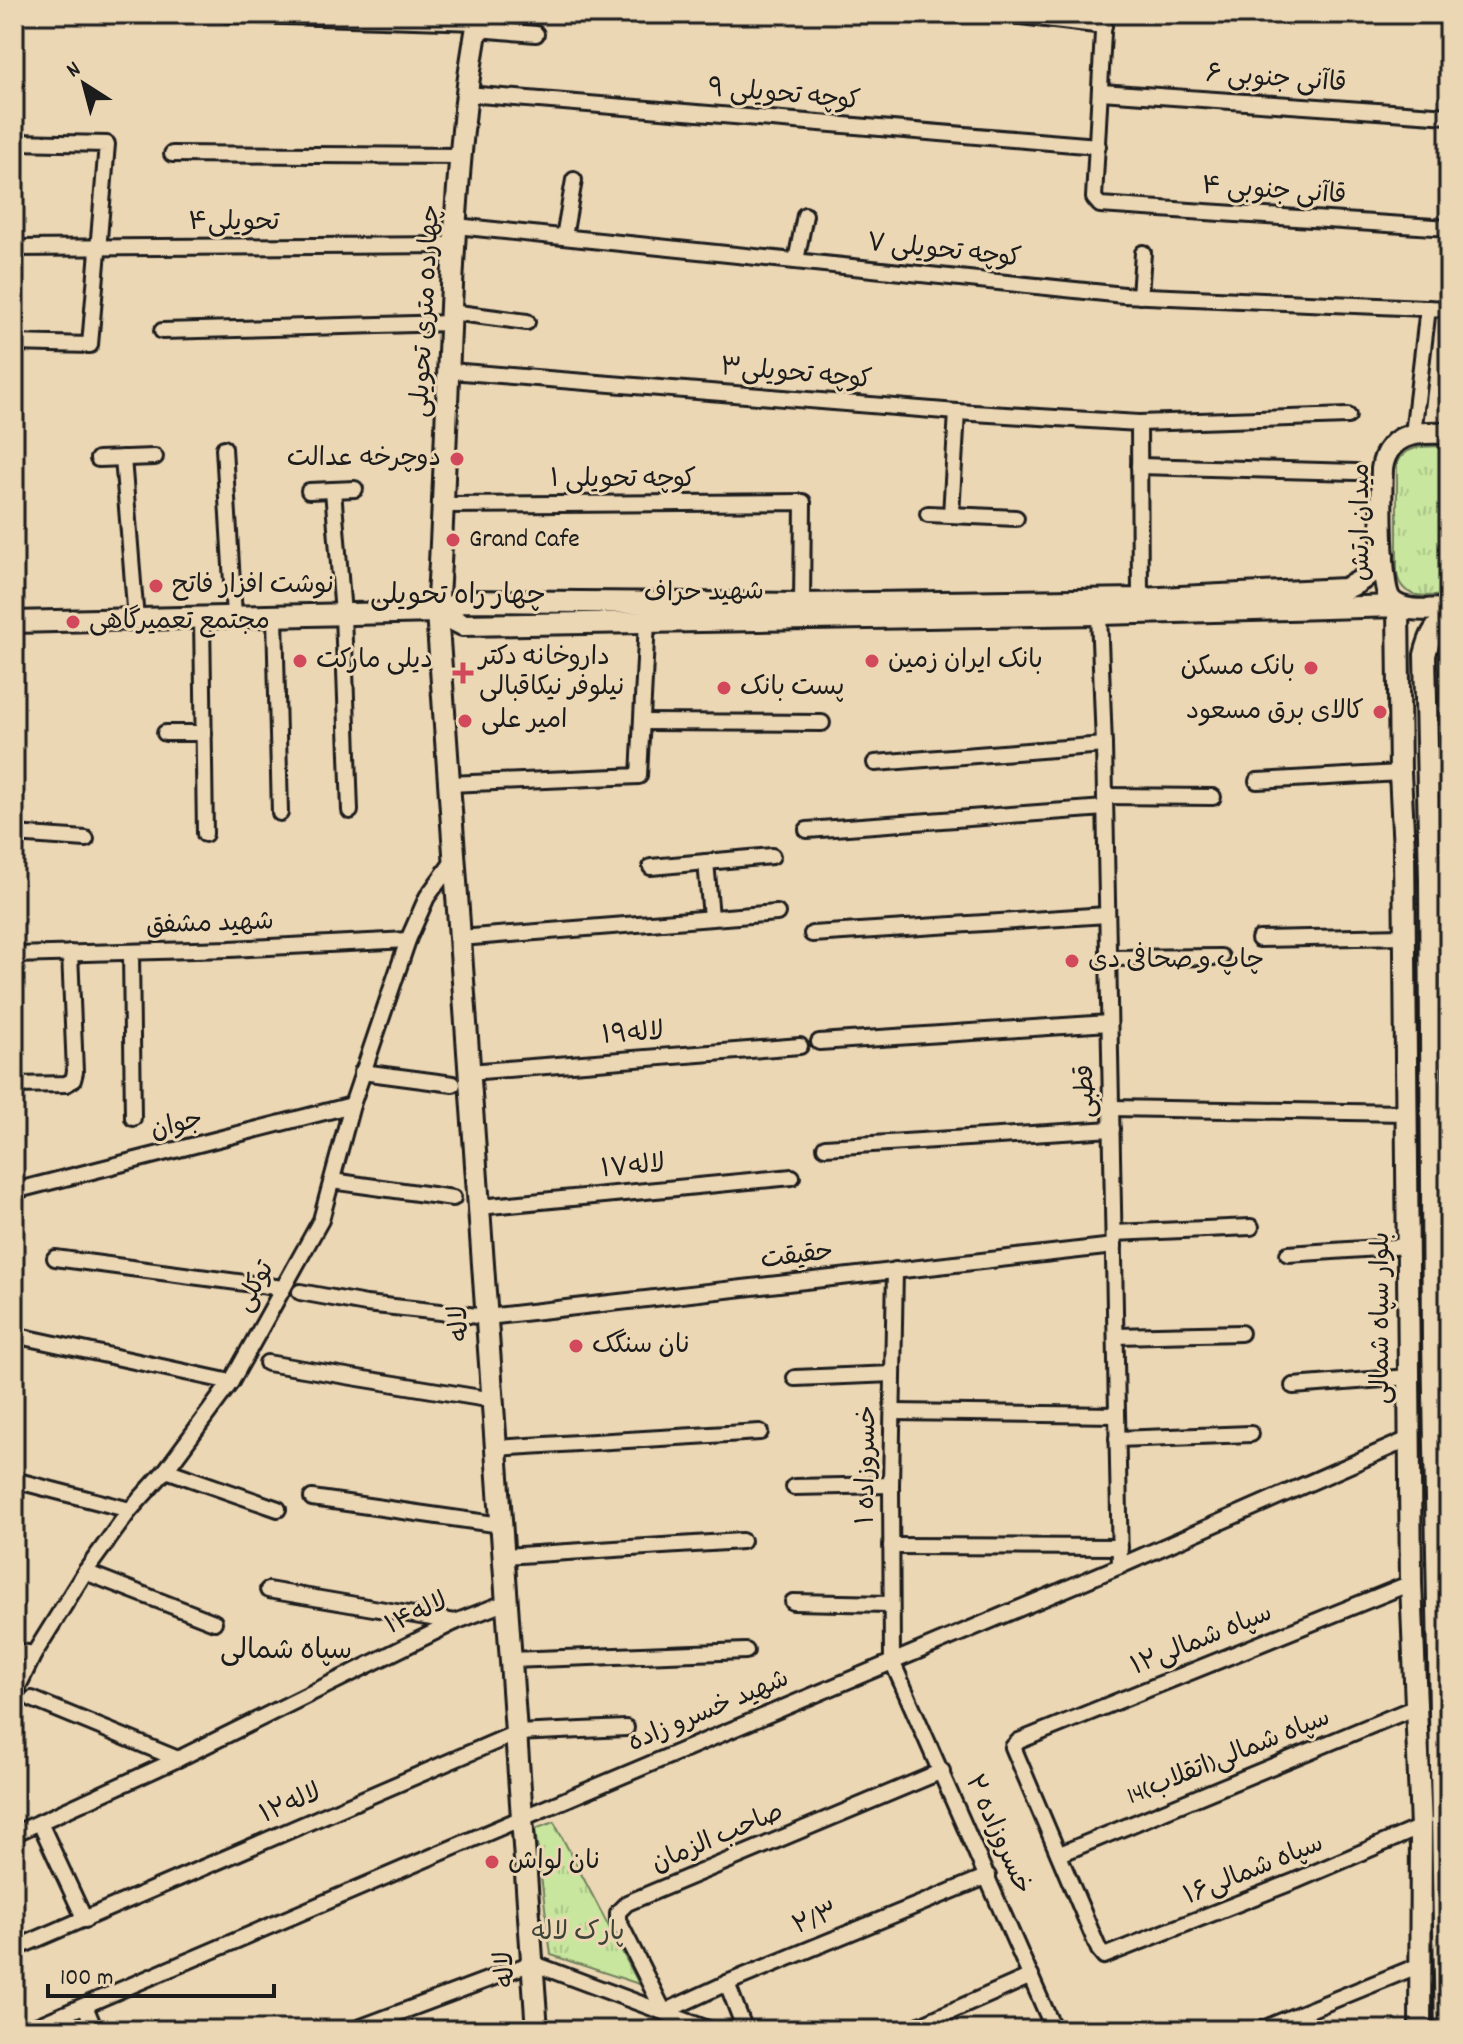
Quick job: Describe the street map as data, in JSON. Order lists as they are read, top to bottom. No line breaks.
{"streets":{"main road":["چهارده متری تحویلی","میدان ارتش","شهید حراف","بلوار سپاه شمالی","لاله"],"street":["قاآنی جنوبی ۶","کوچه تحویلی ۹","قاآنی جنوبی ۴","تحویلی۴","کوچه تحویلی ۷","کوچه تحویلی۳","کوچه تحویلی ۱","شهید مشفق","لاله۱۹","قطبی","جوان","لاله۱۷","حقیقت","توکلی","خسروزاده ۱","لاله۱۴","سپاه شمالی۱۲","شهید خسرو زاده","14سپاه شمالی(اتقلاب)","لاله۱۲","خسروزاده ۲","صاحب الزمان","سپاه شمالی۱۶","۲/۳"]},"crossings":[["کوچه تحویلی ۹","قاآنی جنوبی ۴"],["کوچه تحویلی ۹","چهارده متری تحویلی"],["تحویلی۴","کوچه تحویلی ۷"],["تحویلی۴","چهارده متری تحویلی"],["کوچه تحویلی ۷","چهارده متری تحویلی"],["چهارده متری تحویلی","کوچه تحویلی۳"],["چهارده متری تحویلی","کوچه تحویلی ۱"],["چهارده متری تحویلی","لاله"],["میدان ارتش","شهید حراف"],["میدان ارتش","بلوار سپاه شمالی"],["شهید حراف","قطبی"],["شهید حراف","بلوار سپاه شمالی"],["شهید مشفق","توکلی"],["لاله۱۹","توکلی"],["لاله۱۹","لاله"],["قطبی","حقیقت"],["قطبی","شهید خسرو زاده"],["جوان","توکلی"],["لاله۱۷","لاله"],["حقیقت","لاله"],["حقیقت","خسروزاده ۱"],["توکلی","لاله"],["بلوار سپاه شمالی","سپاه شمالی۱۲"],["بلوار سپاه شمالی","شهید خسرو زاده"],["بلوار سپاه شمالی","14سپاه شمالی(اتقلاب)"],["بلوار سپاه شمالی","سپاه شمالی۱۶"],["لاله","لاله۱۴"],["لاله","شهید خسرو زاده"],["لاله","لاله۱۲"],["خسروزاده ۱","شهید خسرو زاده"],["خسروزاده ۱","خسروزاده ۲"],["سپاه شمالی۱۲","14سپاه شمالی(اتقلاب)"],["سپاه شمالی۱۲","سپاه شمالی۱۶"],["شهید خسرو زاده","خسروزاده ۲"],["14سپاه شمالی(اتقلاب)","سپاه شمالی۱۶"],["خسروزاده ۲","صاحب الزمان"],["خسروزاده ۲","۲/۳"],["صاحب الزمان","۲/۳"]],"districts":["چهار راه تحویلی","سپاه شمالی"],"parks":["پارک لاله"],"places":{"other":["دوچرخه عدالت","Grand Cafe","نوشت افزار فاتح","مجتمع تعمیرگاهی","دیلی مارکت","بانک ایران زمین","بانک مسکن","پست بانک","کالای برق مسعود","امیر علی","چاپ و صحافی دی","نان سنگک","نان لواش"],"health":["داروخانه دکتر نیلوفر نیکاقبالی"]},"scale_bar":"100 m","north":"top left"}
